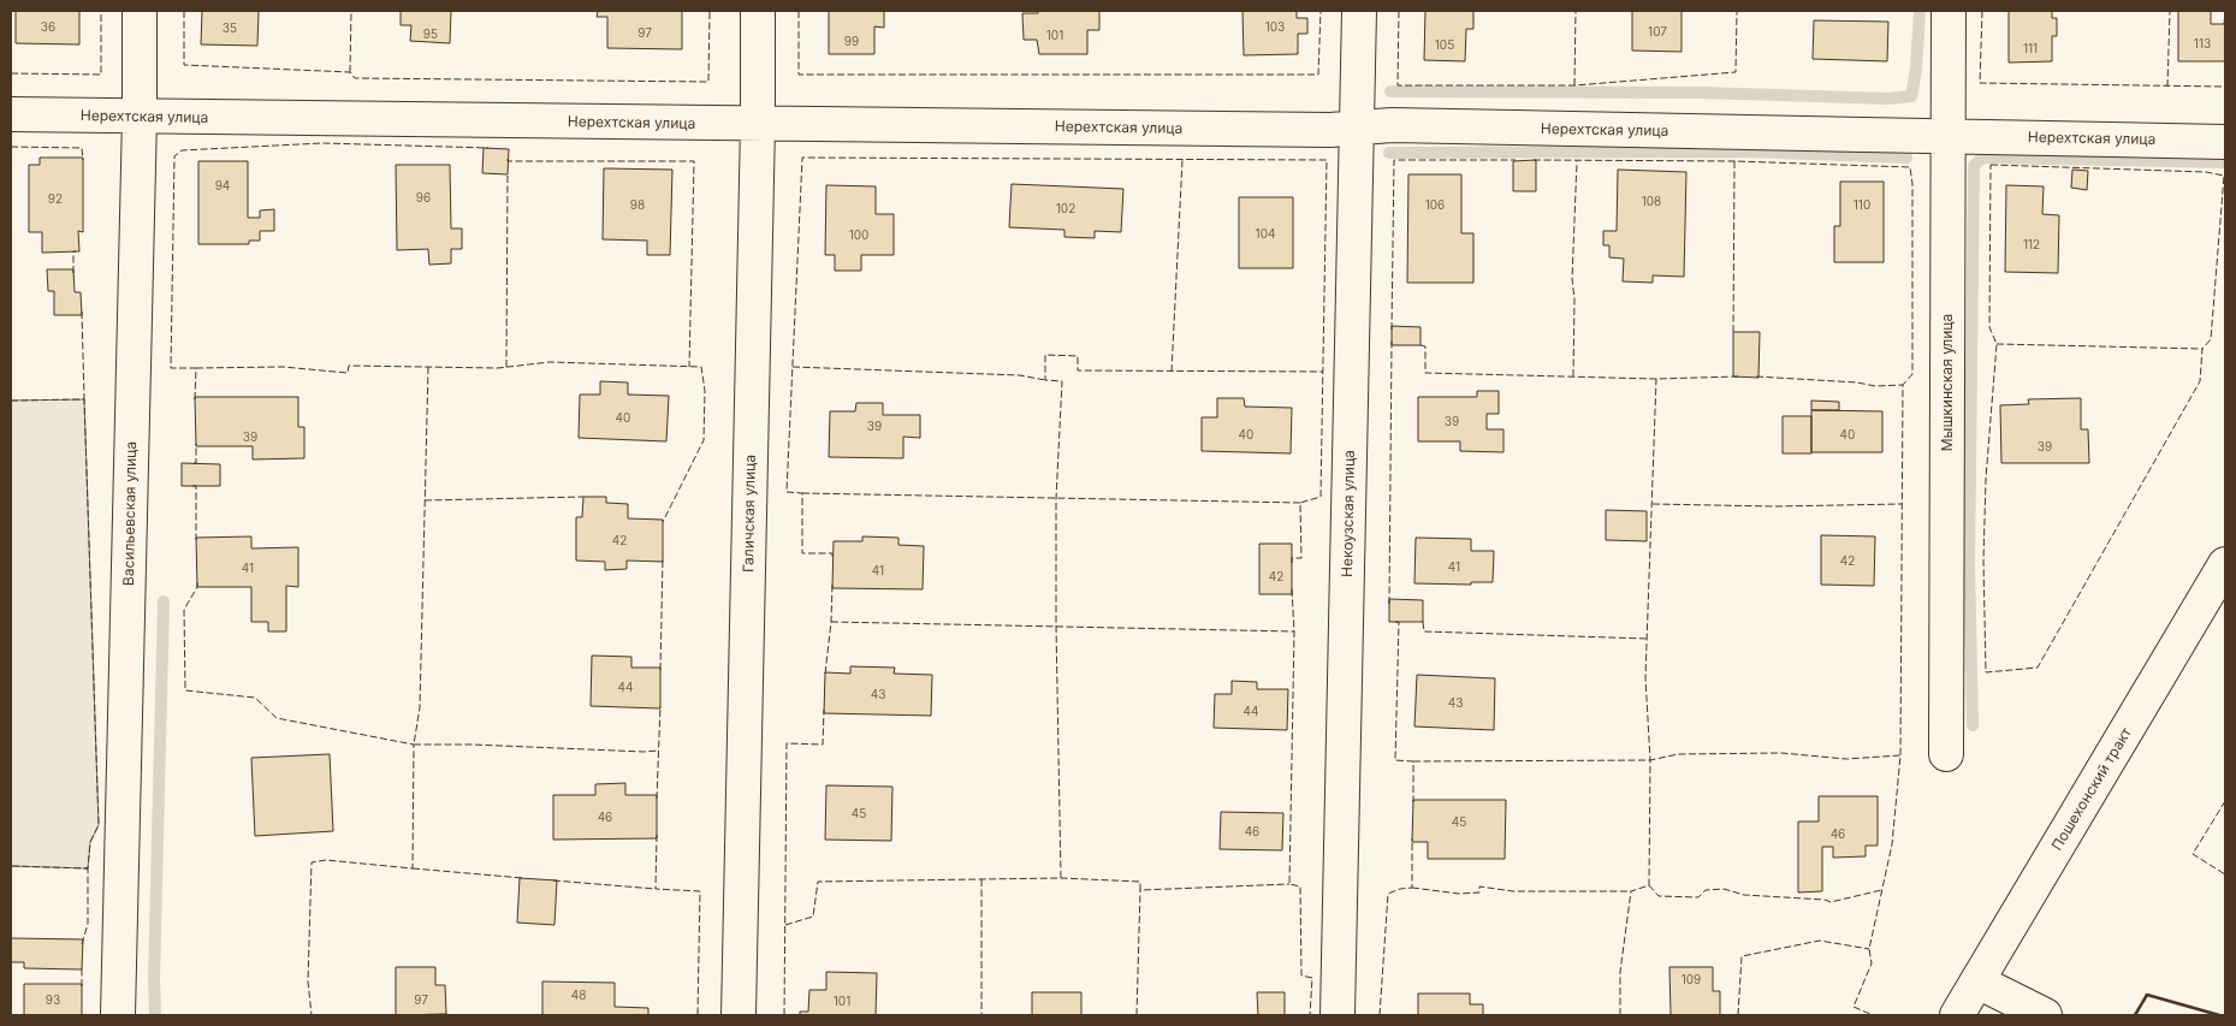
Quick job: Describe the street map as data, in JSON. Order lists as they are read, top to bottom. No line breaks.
{"streets":{"street":["Нерехтская улица","Мышкинская улица","Васильевская улица","Галичская улица","Некоузская улица","Пошехонский тракт"]},"crossings":[["Нерехтская улица","Мышкинская улица"],["Нерехтская улица","Васильевская улица"],["Нерехтская улица","Галичская улица"],["Нерехтская улица","Некоузская улица"]],"house_numbers":["36","103","35","107","97","95","101","99","113","105","111","94","96","92","108","98","106","110","102","104","100","112","40","39","39","40","40","39","39","42","42","41","41","41","42","44","43","43","44","45","46","45","46","46","109","48","93","97","101"]}
